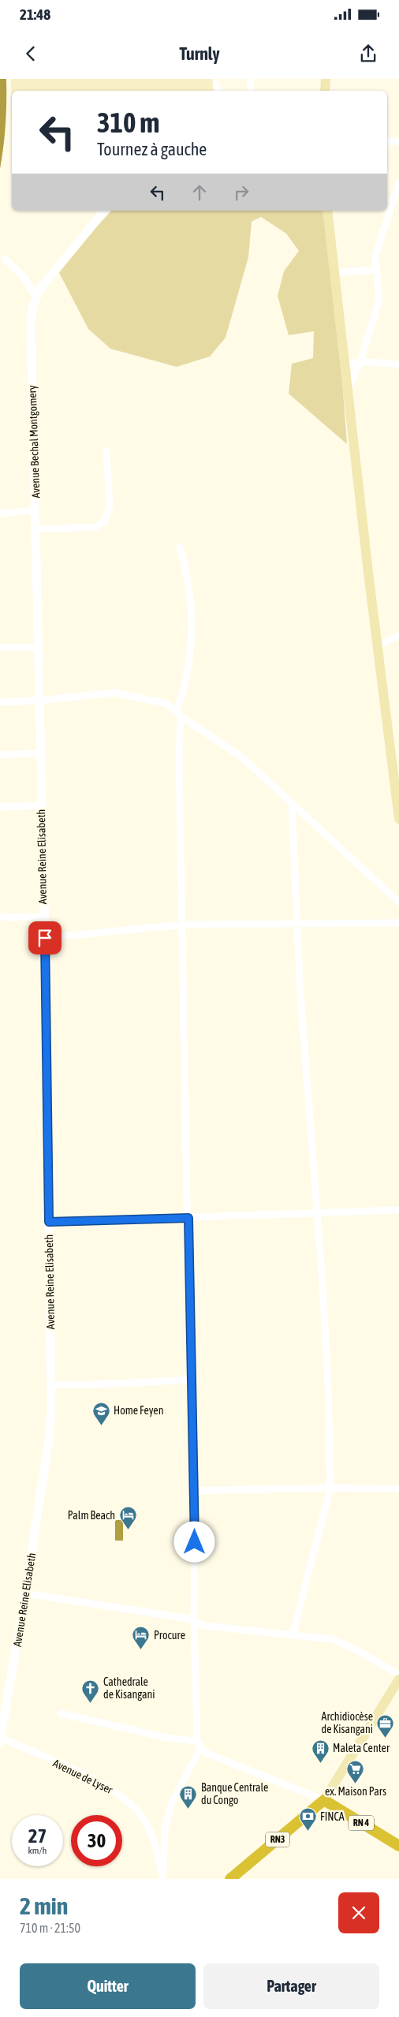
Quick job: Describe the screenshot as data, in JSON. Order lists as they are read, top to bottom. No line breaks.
{"streets":{"highway":["RN 4","RN3"],"street":["Avenue Bechal Montgomery","Avenue Reine Elisabeth","Avenue de Lyser"]},"crossings":[["Avenue Bechal Montgomery","Avenue Reine Elisabeth"],["Avenue Reine Elisabeth","Avenue de Lyser"],["RN 4","RN3"]],"places":{"school or university":["Home Feyen"],"hotel":["Palm Beach","Procure"],"church":["Cathedrale de Kisangani"],"office":["Archidiocèse de Kisangani"],"building":["Maleta Center","Banque Centrale du Congo"],"supermarket":["ex. Maison Pars"],"bank":["FINCA"]},"page":{"status":"21:48","header":"Turnly","turn":["310 m","Tournez à gauche"],"speed":"27 km/h","limit":"30","heading":["2 min","710 m · 21:50"],"buttons":["Quitter","Partager"]}}
